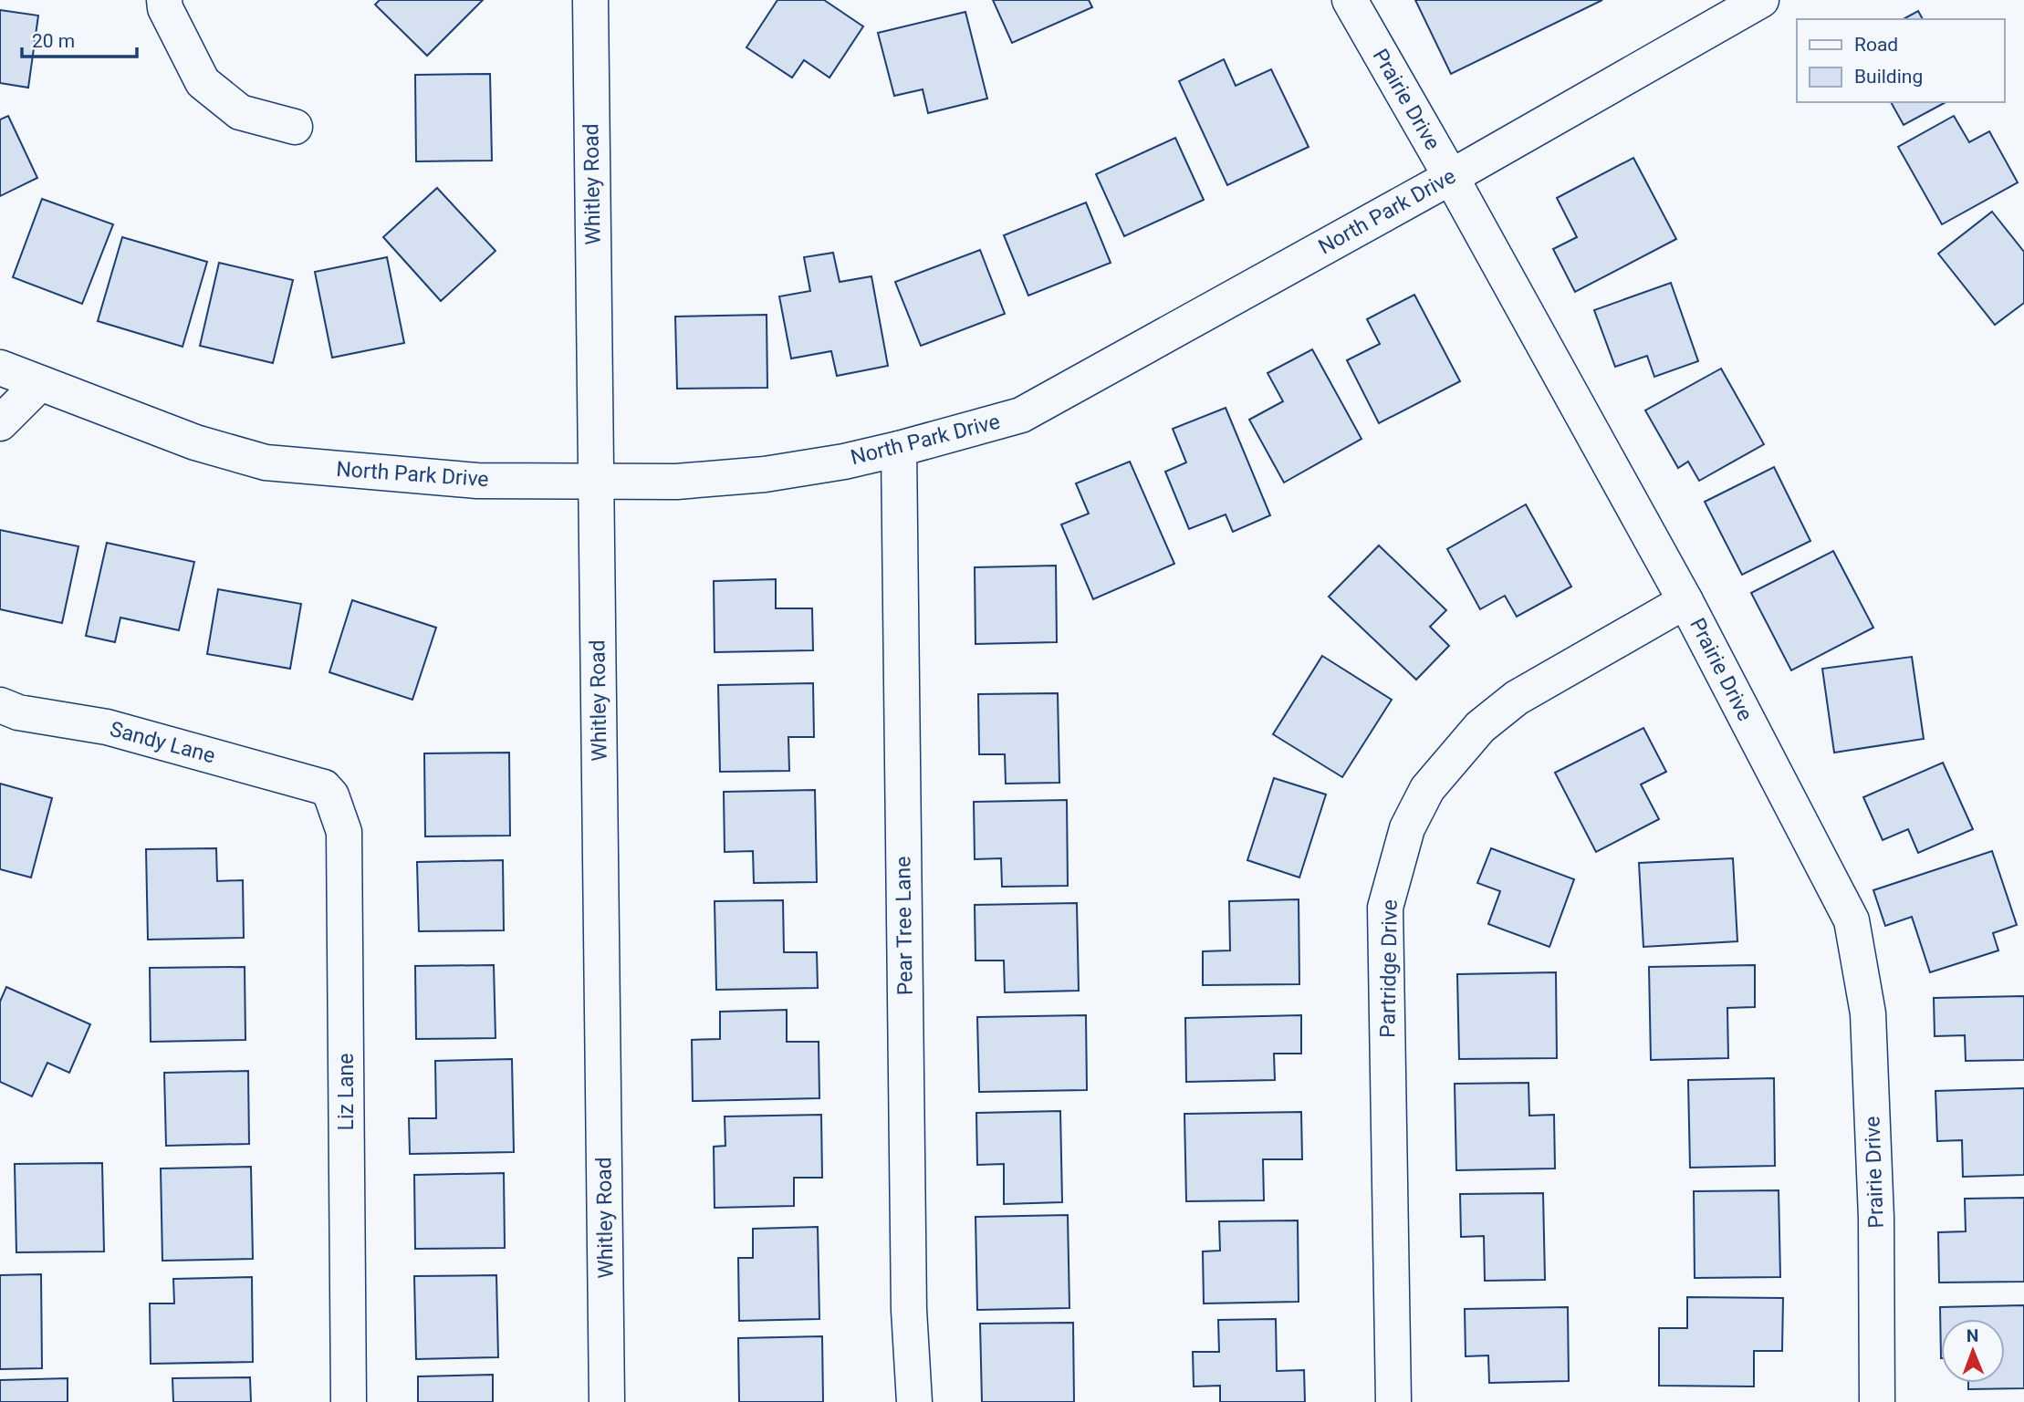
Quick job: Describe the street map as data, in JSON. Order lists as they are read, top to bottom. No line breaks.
{"streets":{"street":["Prairie Drive","Whitley Road","North Park Drive","Sandy Lane","Pear Tree Lane","Partridge Drive","Liz Lane"]},"crossings":[["Prairie Drive","North Park Drive"],["Prairie Drive","Partridge Drive"],["Whitley Road","North Park Drive"],["North Park Drive","Pear Tree Lane"],["Sandy Lane","Liz Lane"]],"legend":["Road","Building"],"scale_bar":"20 m","north":"top"}
